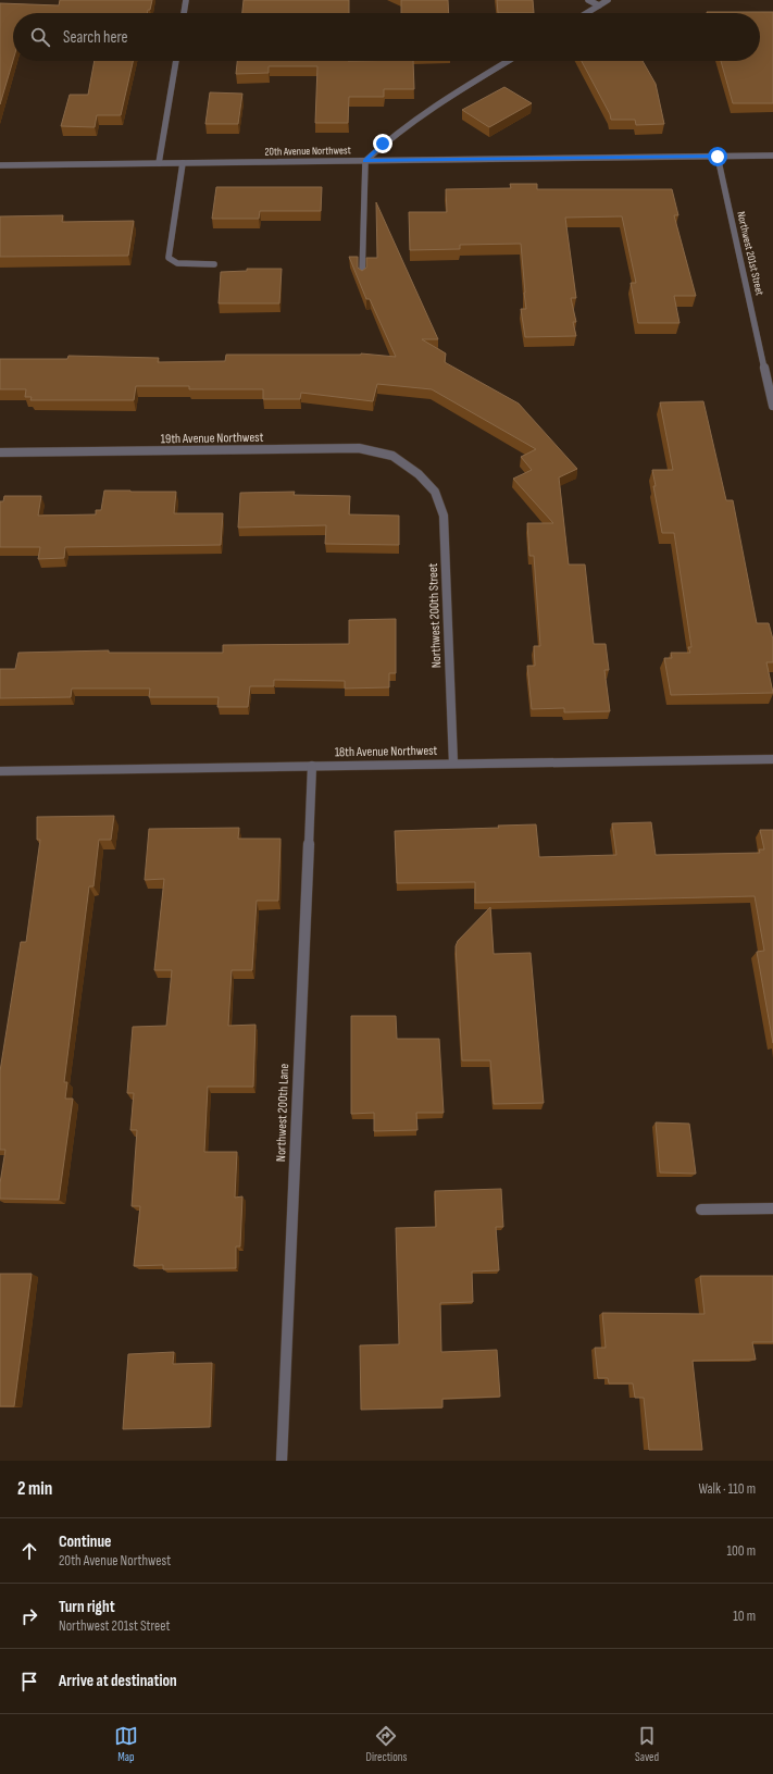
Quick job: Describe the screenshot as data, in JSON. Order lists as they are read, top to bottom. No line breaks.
{"streets":{"street":["20th Avenue Northwest","Northwest 201st Street","19th Avenue Northwest","Northwest 200th Street","18th Avenue Northwest","Northwest 200th Lane"]},"crossings":[["20th Avenue Northwest","Northwest 201st Street"],["19th Avenue Northwest","Northwest 200th Street"],["Northwest 200th Street","18th Avenue Northwest"],["18th Avenue Northwest","Northwest 200th Lane"]],"page":{"search":"Search here","heading":["2 min","Walk · 110 m"],"list":[["Continue","20th Avenue Northwest","100 m"],["Turn right","Northwest 201st Street","10 m"],"Arrive at destination"],"nav":["Map","Directions","Saved"]}}
